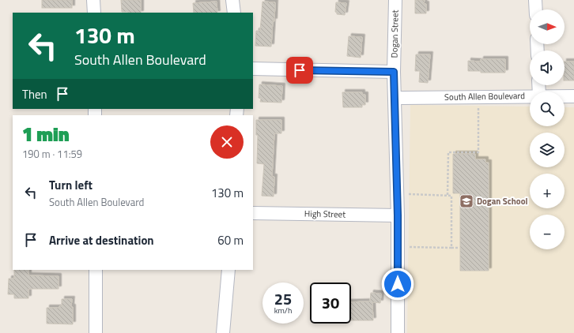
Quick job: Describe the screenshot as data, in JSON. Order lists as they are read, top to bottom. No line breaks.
{"streets":{"street":["Dogan Street","South Allen Boulevard","High Street"]},"crossings":[["Dogan Street","South Allen Boulevard"],["Dogan Street","High Street"]],"places":{"school or university":["Dogan School"]},"north":"right","page":{"map_buttons":["+","−"],"turn":["130 m","South Allen Boulevard"],"then":"Then","heading":["1 min","190 m · 11:59"],"list":[{"name":"Turn left","note":"South Allen Boulevard","value":"130 m"},{"name":"Arrive at destination","value":"60 m"}],"speed":"25 km/h","limit":"30"}}
